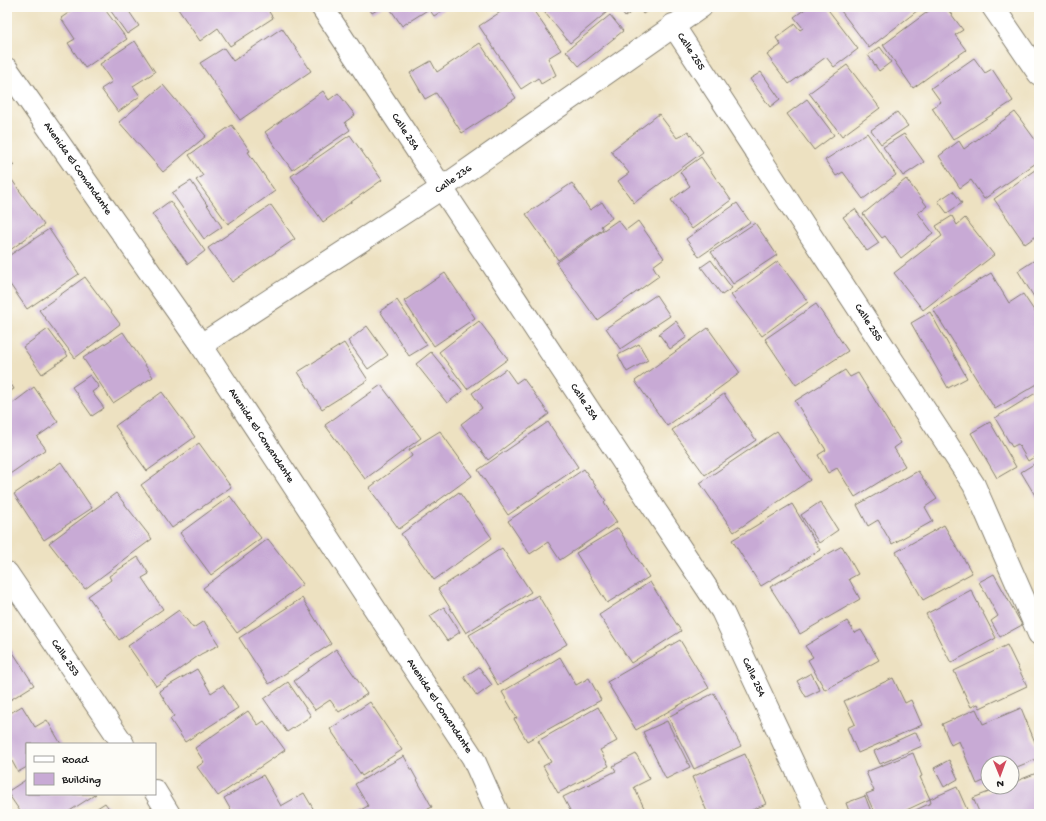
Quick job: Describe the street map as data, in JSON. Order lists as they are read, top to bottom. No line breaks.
{"streets":{"street":["Calle 255","Calle 254","Avenida El Comandante","Calle 236","Calle 253"]},"crossings":[["Calle 255","Calle 236"],["Calle 254","Calle 236"],["Avenida El Comandante","Calle 236"]],"legend":["Road","Building"],"north":"bottom"}
